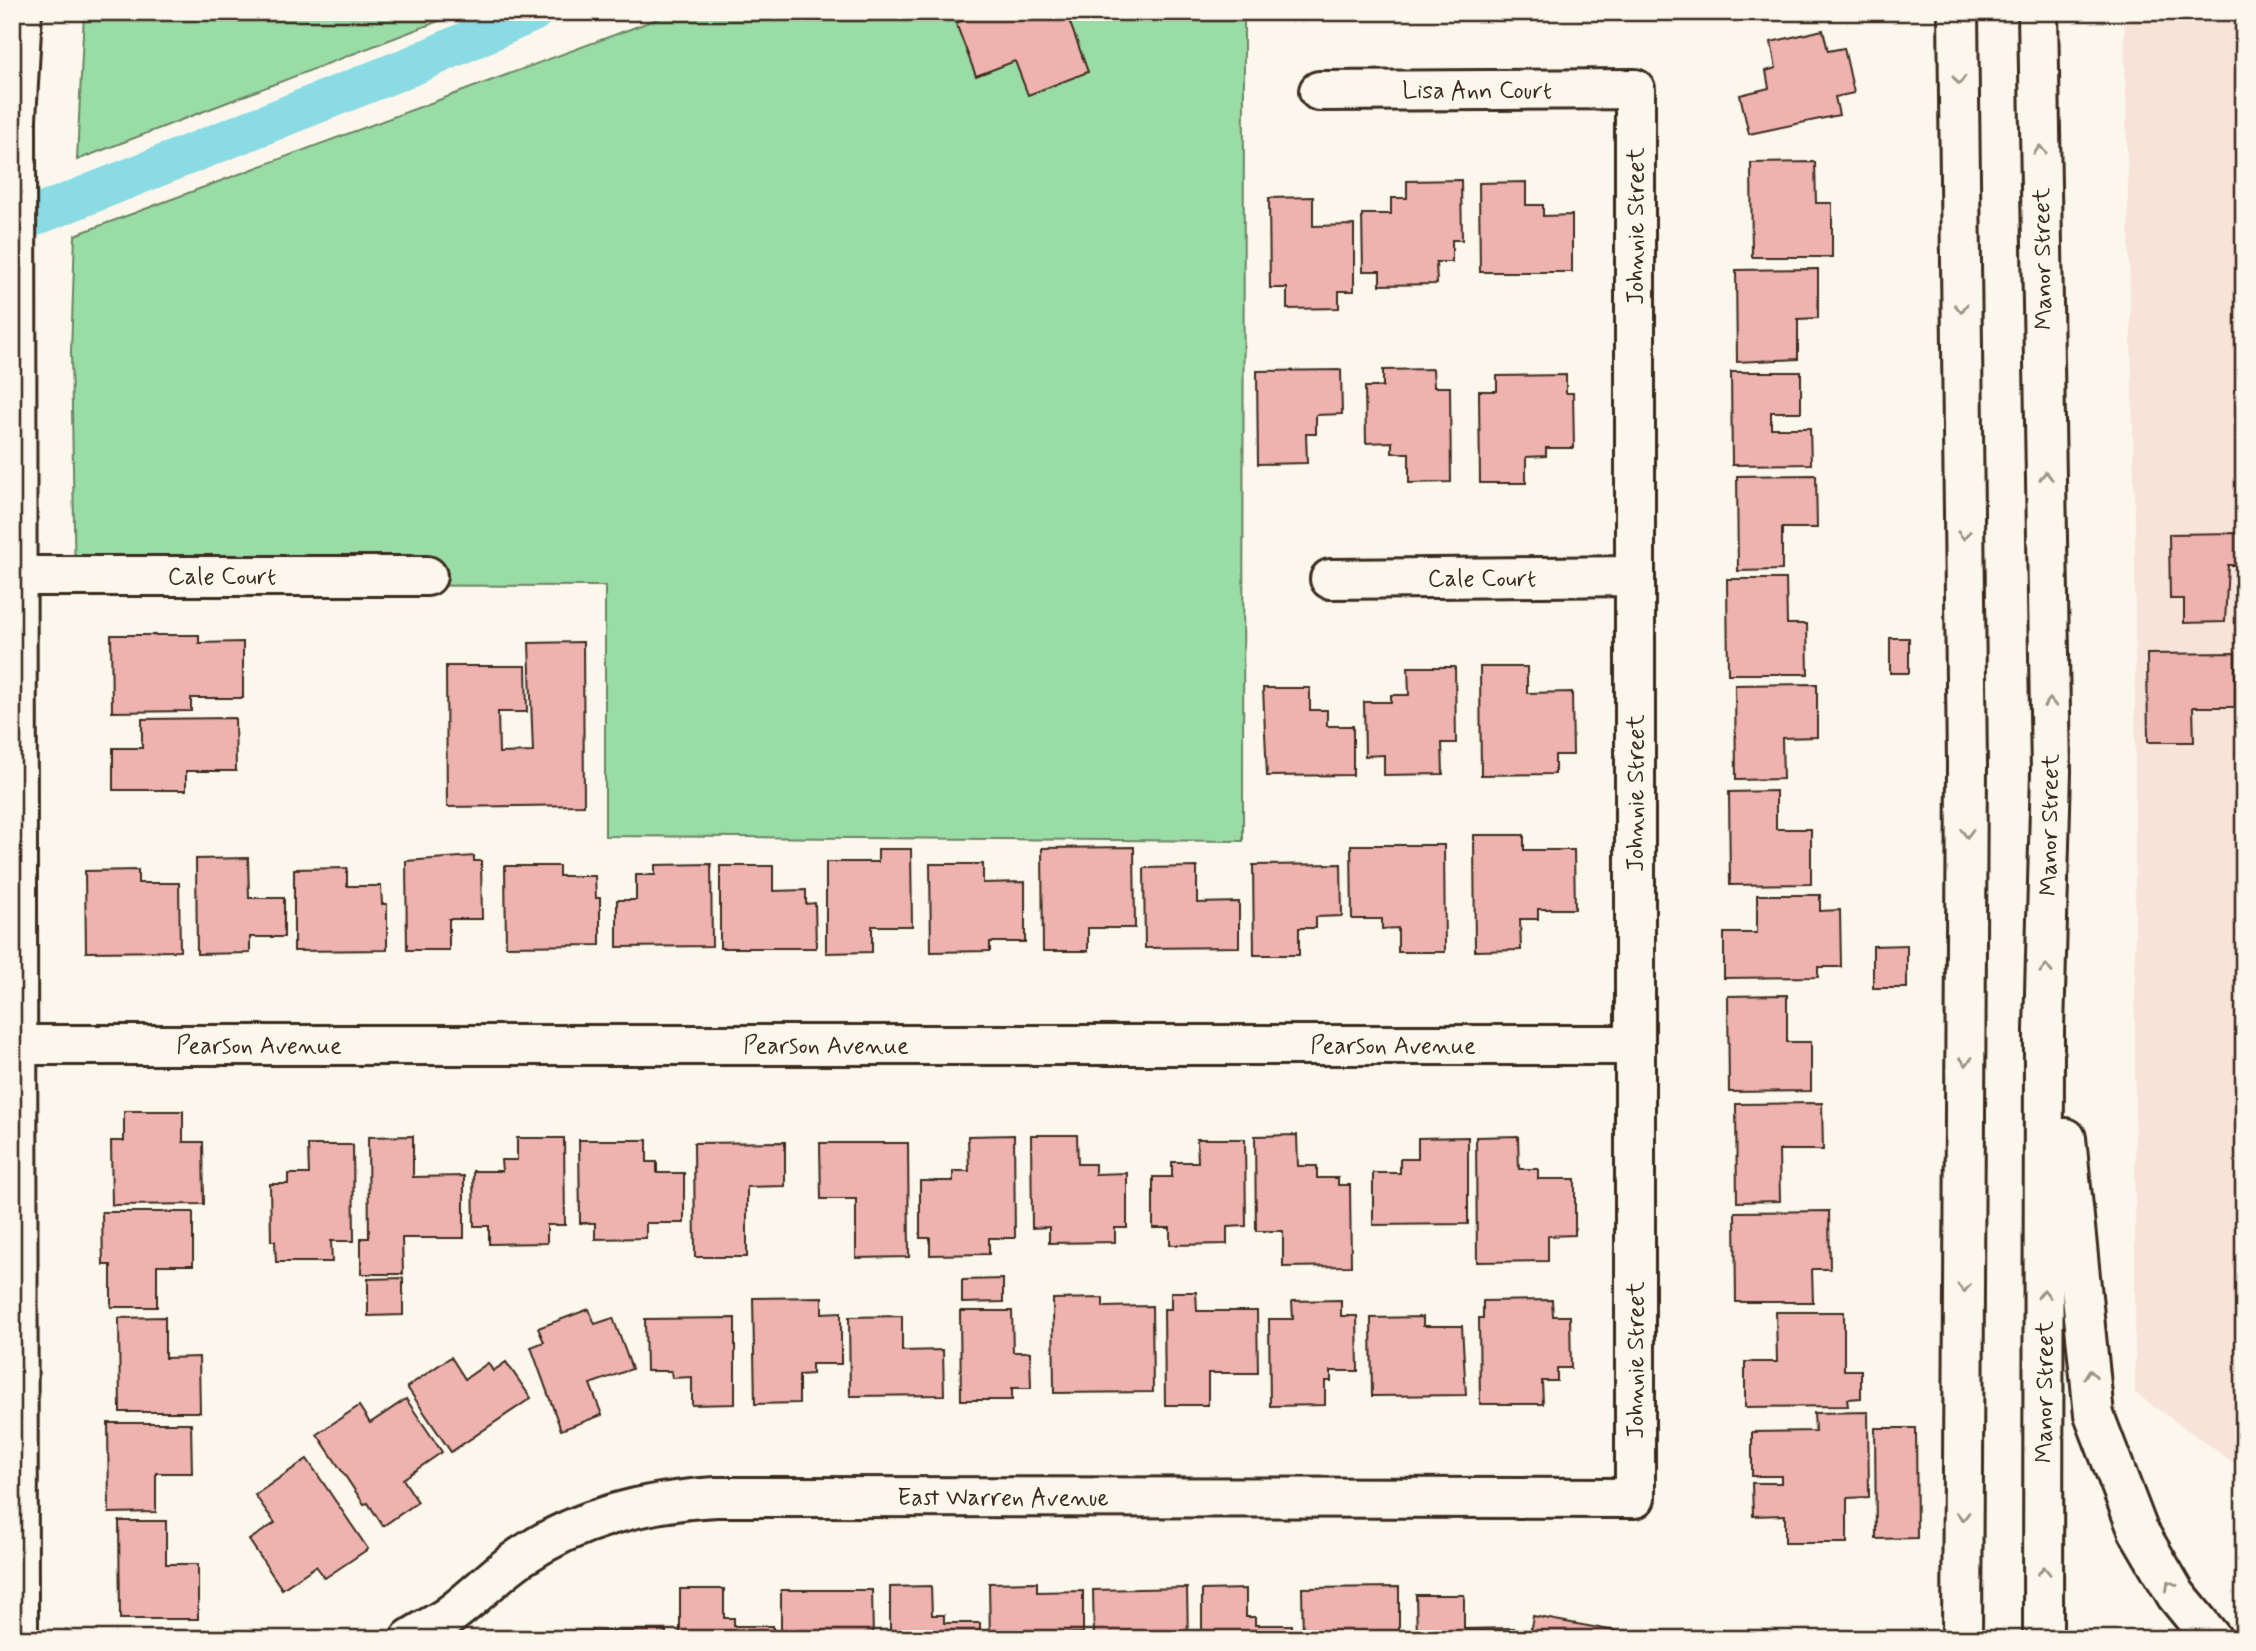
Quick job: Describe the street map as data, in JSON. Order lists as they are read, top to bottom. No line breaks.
{"streets":{"street":["Lisa Ann Court","Johnnie Street","Manor Street","Cale Court","Pearson Avenue","East Warren Avenue"]},"crossings":[["Lisa Ann Court","Johnnie Street"],["Johnnie Street","Cale Court"],["Johnnie Street","Pearson Avenue"],["Johnnie Street","East Warren Avenue"]]}
